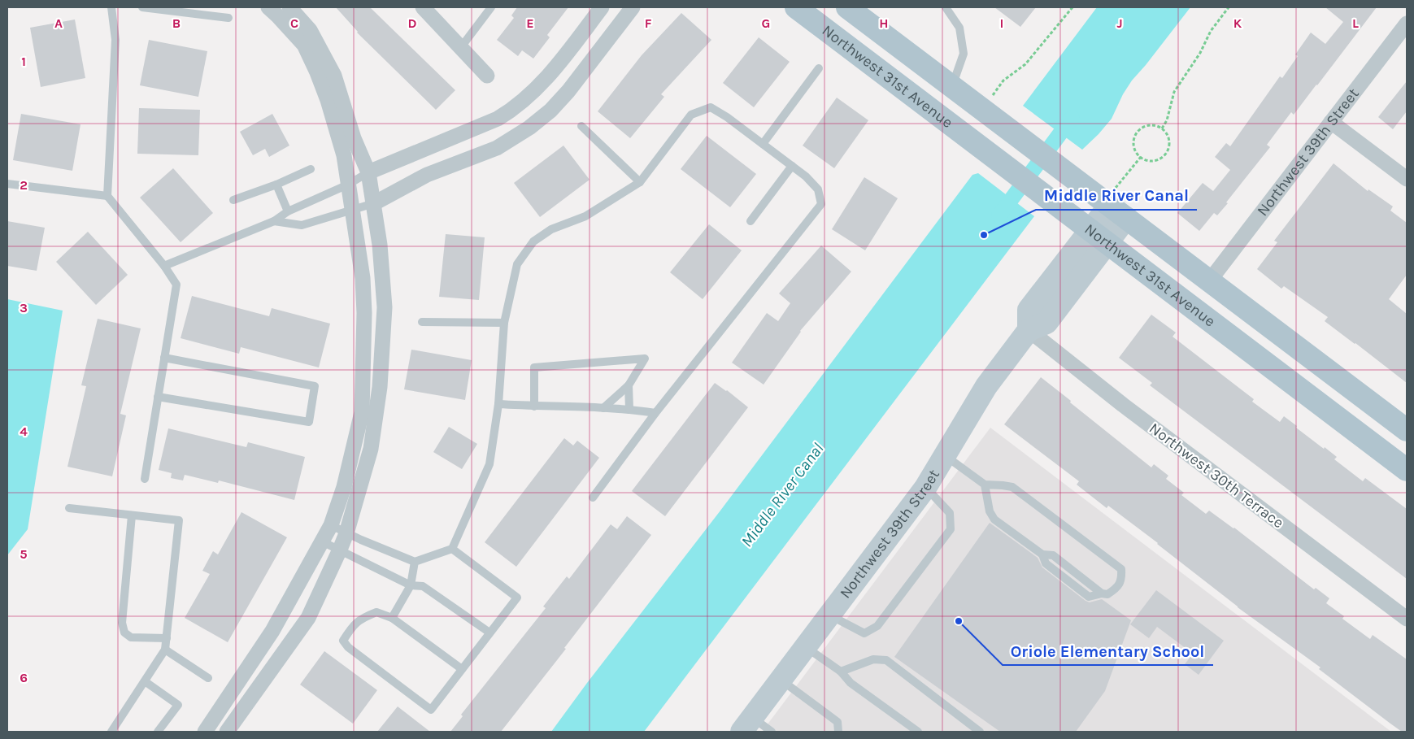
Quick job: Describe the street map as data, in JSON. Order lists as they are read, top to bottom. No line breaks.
{"streets":{"main road":["Northwest 31st Avenue"],"street":["Northwest 39th Street","Northwest 30th Terrace"]},"crossings":[["Northwest 31st Avenue","Northwest 39th Street"],["Northwest 39th Street","Northwest 30th Terrace"]],"water":["Middle River Canal"],"places":["Middle River Canal","Oriole Elementary School"],"grid":{"columns":["A","B","C","D","E","F","G","H","I","J","K","L"],"rows":["1","2","3","4","5","6"]}}
